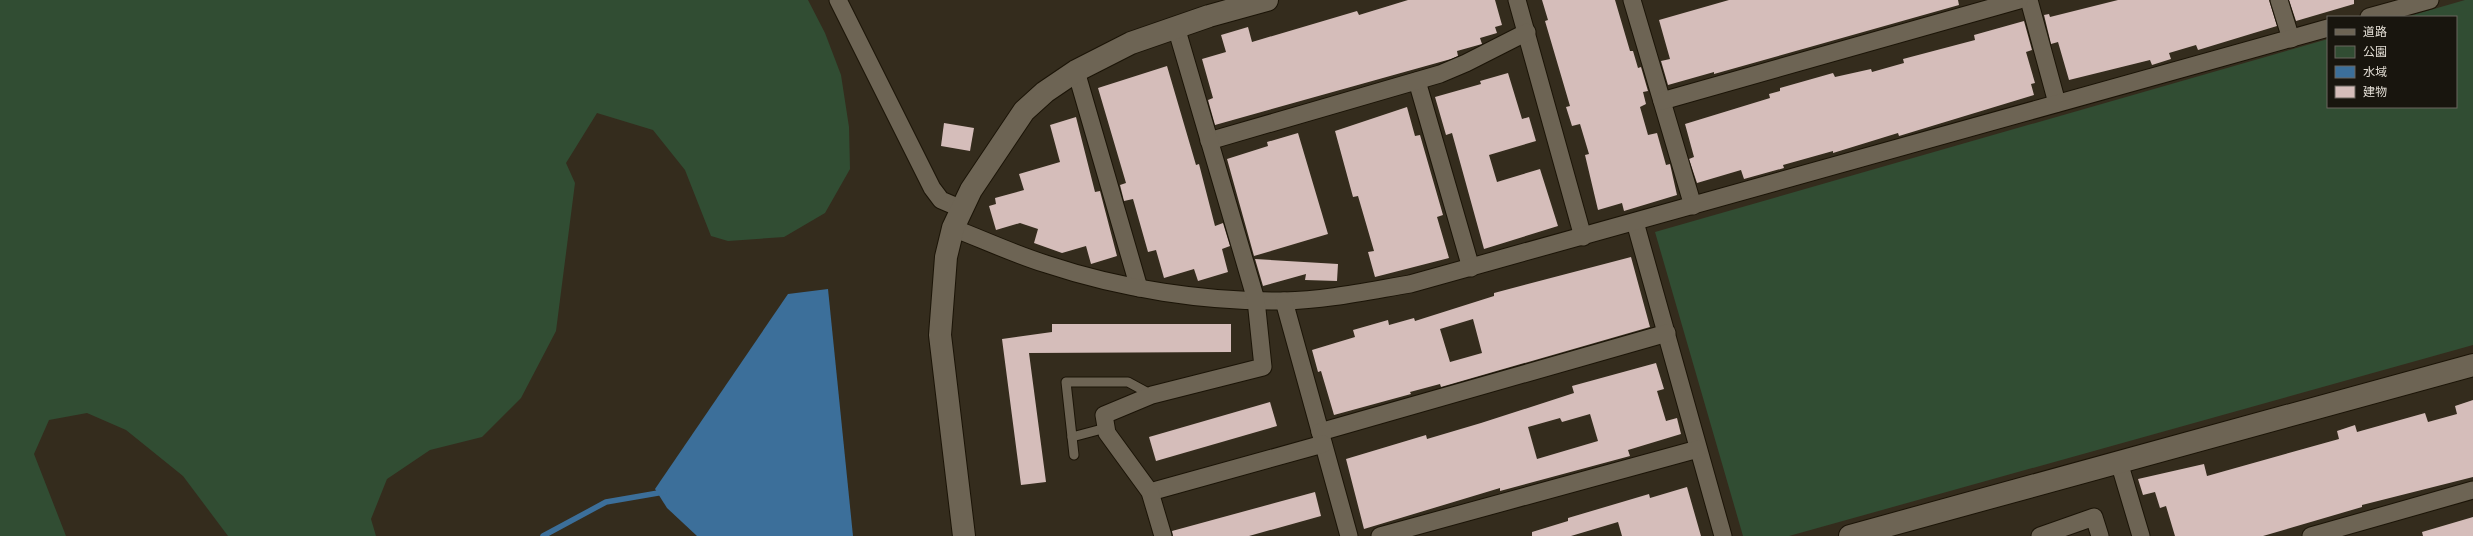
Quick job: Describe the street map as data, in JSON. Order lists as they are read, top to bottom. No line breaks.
{"legend":["道路","公園","水域","建物"]}
